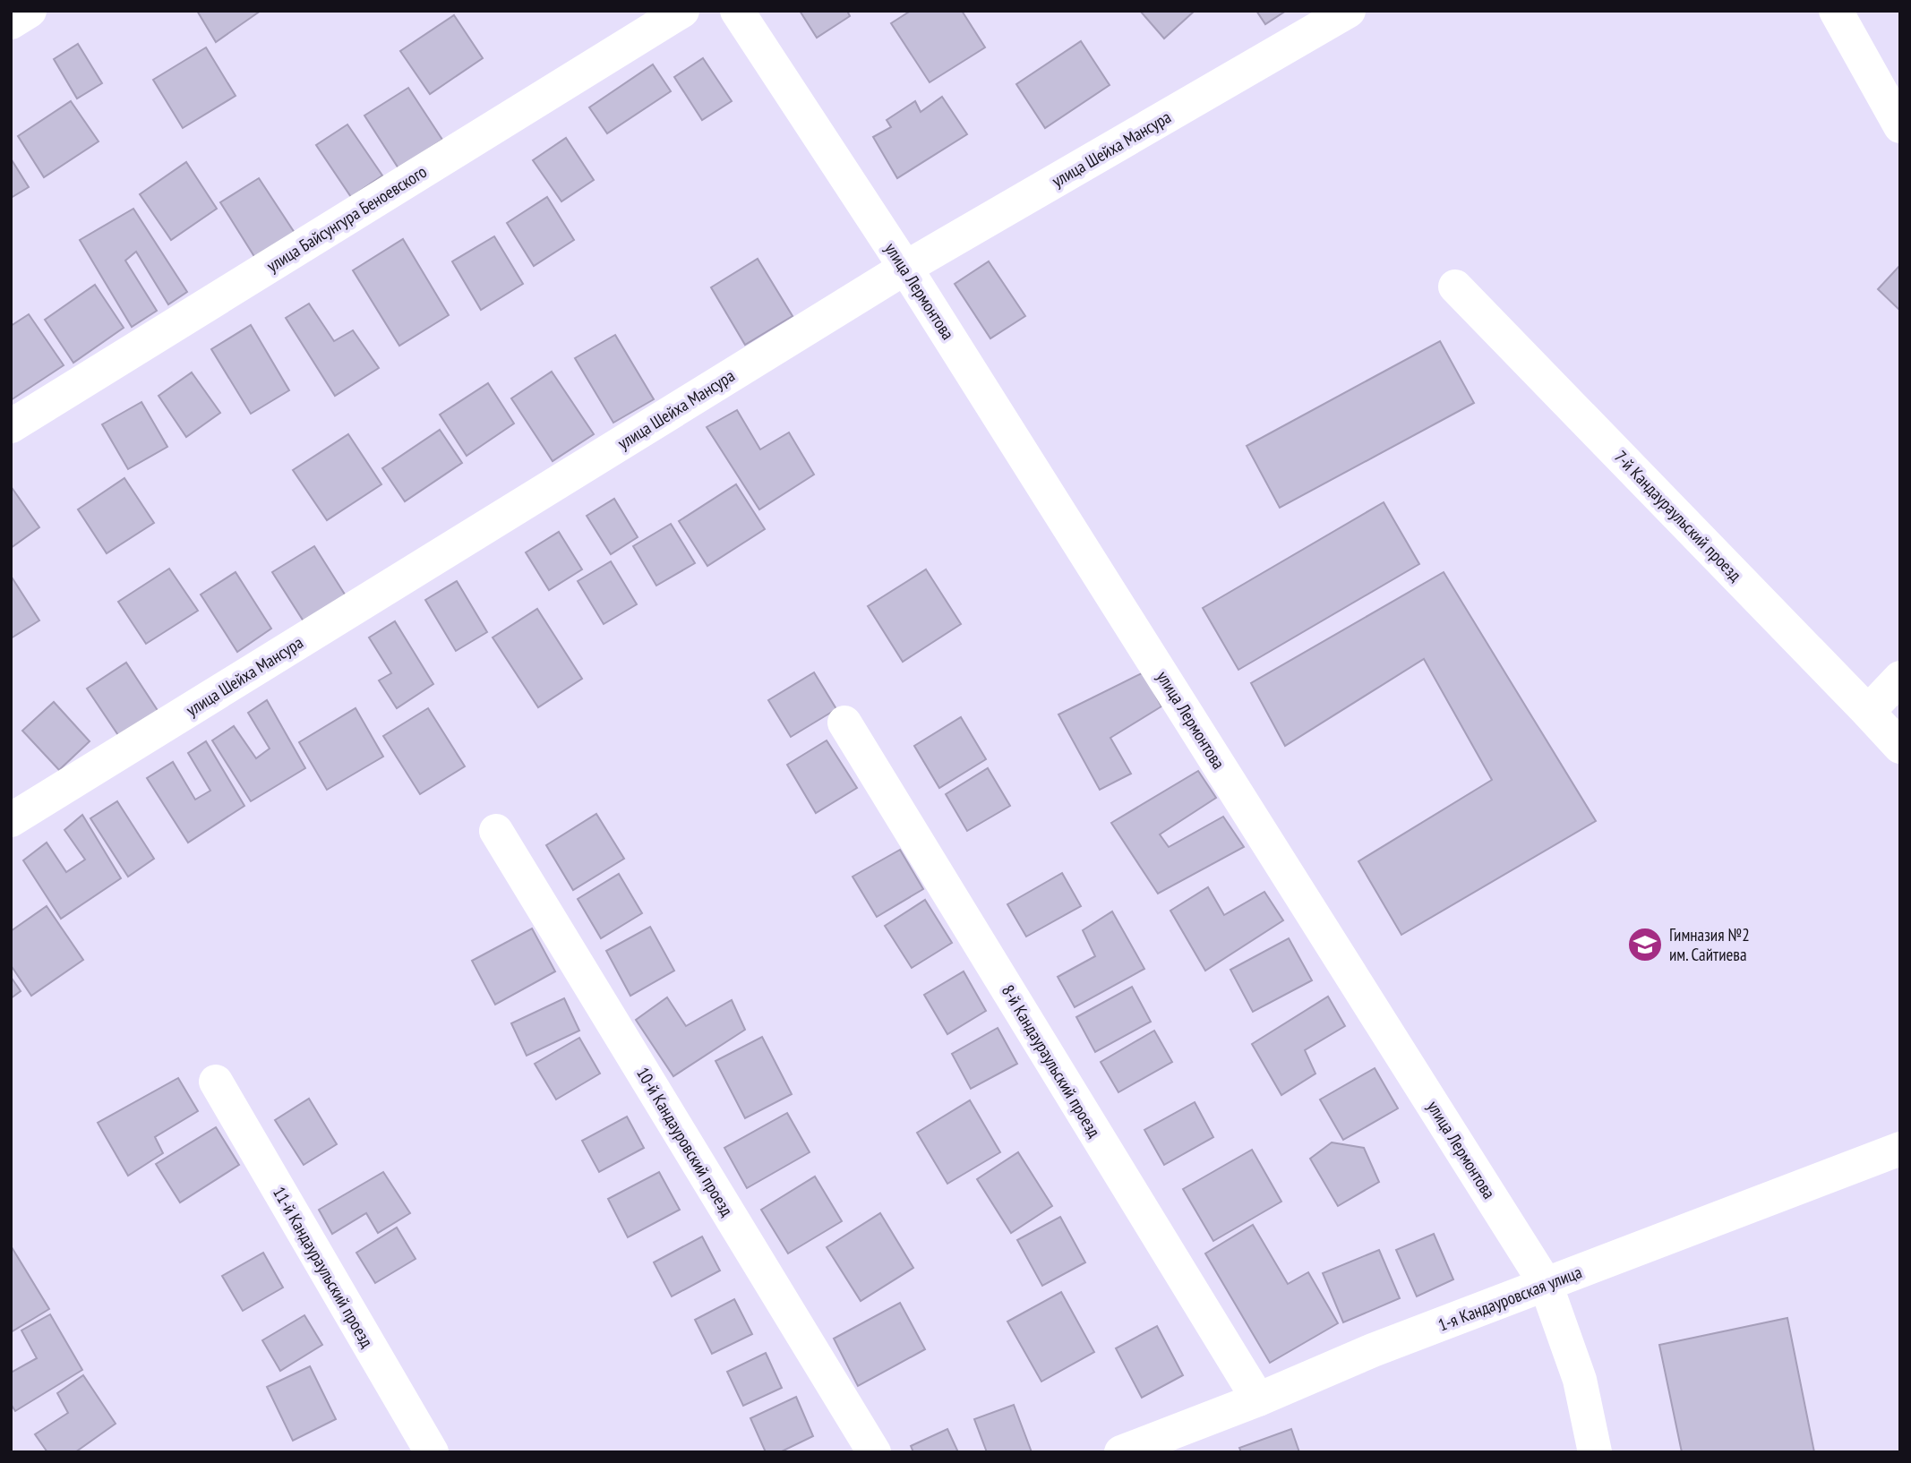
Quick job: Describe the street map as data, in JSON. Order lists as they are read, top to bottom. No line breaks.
{"streets":{"street":["улица Шейха Мансура","улица Байсунгура Беноевского","улица Лермонтова","7-й Кандаураульский проезд","8-й Кандаураульский проезд","10-й Кандауровский проезд","11-й Кандаураульский проезд","1-я Кандауровская улица"]},"crossings":[["улица Шейха Мансура","улица Лермонтова"],["улица Лермонтова","1-я Кандауровская улица"],["8-й Кандаураульский проезд","1-я Кандауровская улица"]],"places":{"school or university":["Гимназия №2 им. Сайтиева"]}}
